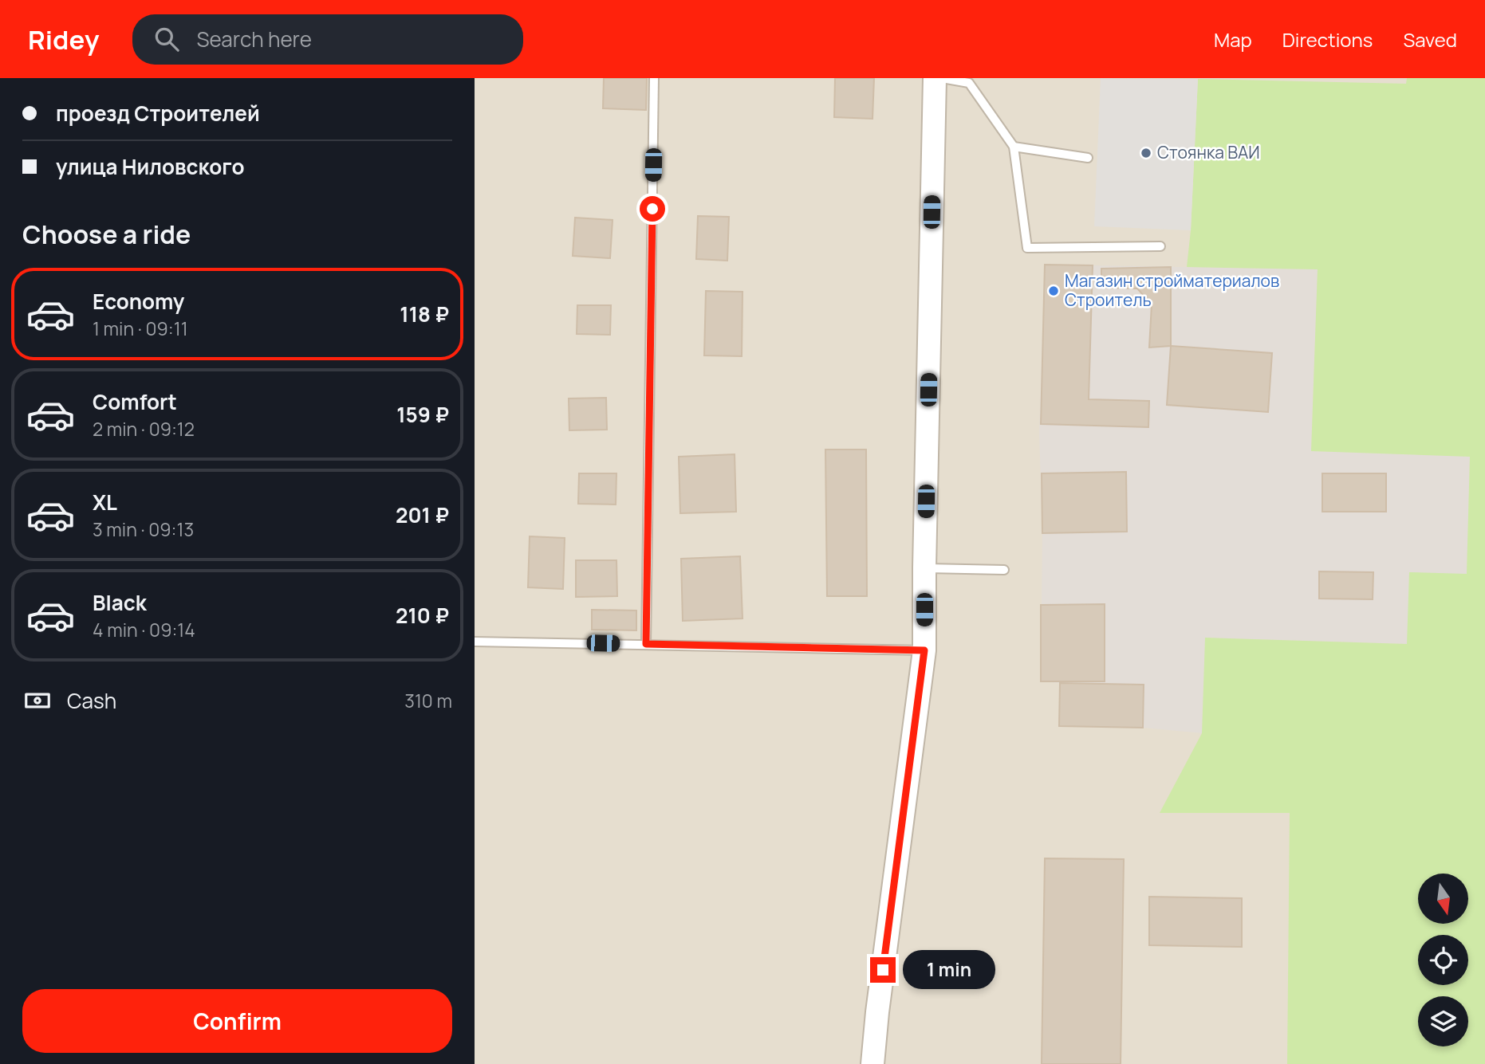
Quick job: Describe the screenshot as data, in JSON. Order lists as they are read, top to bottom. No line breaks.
{"places":["Стоянка ВАИ","Магазин стройматериалов Строитель"],"north":"bottom","page":{"header":"Ridey","search":"Search here","nav":["Map","Directions","Saved"],"banner":["проезд Строителей","улица Ниловского"],"heading":"Choose a ride","list":[{"name":"Economy","note":"1 min · 09:11","value":"118 ₽"},{"name":"Comfort","note":"2 min · 09:12","value":"159 ₽"},{"name":"XL","note":"3 min · 09:13","value":"201 ₽"},{"name":"Black","note":"4 min · 09:14","value":"210 ₽"}],"pay":["Cash","310 m"],"bubble":"1 min","buttons":"Confirm"}}
